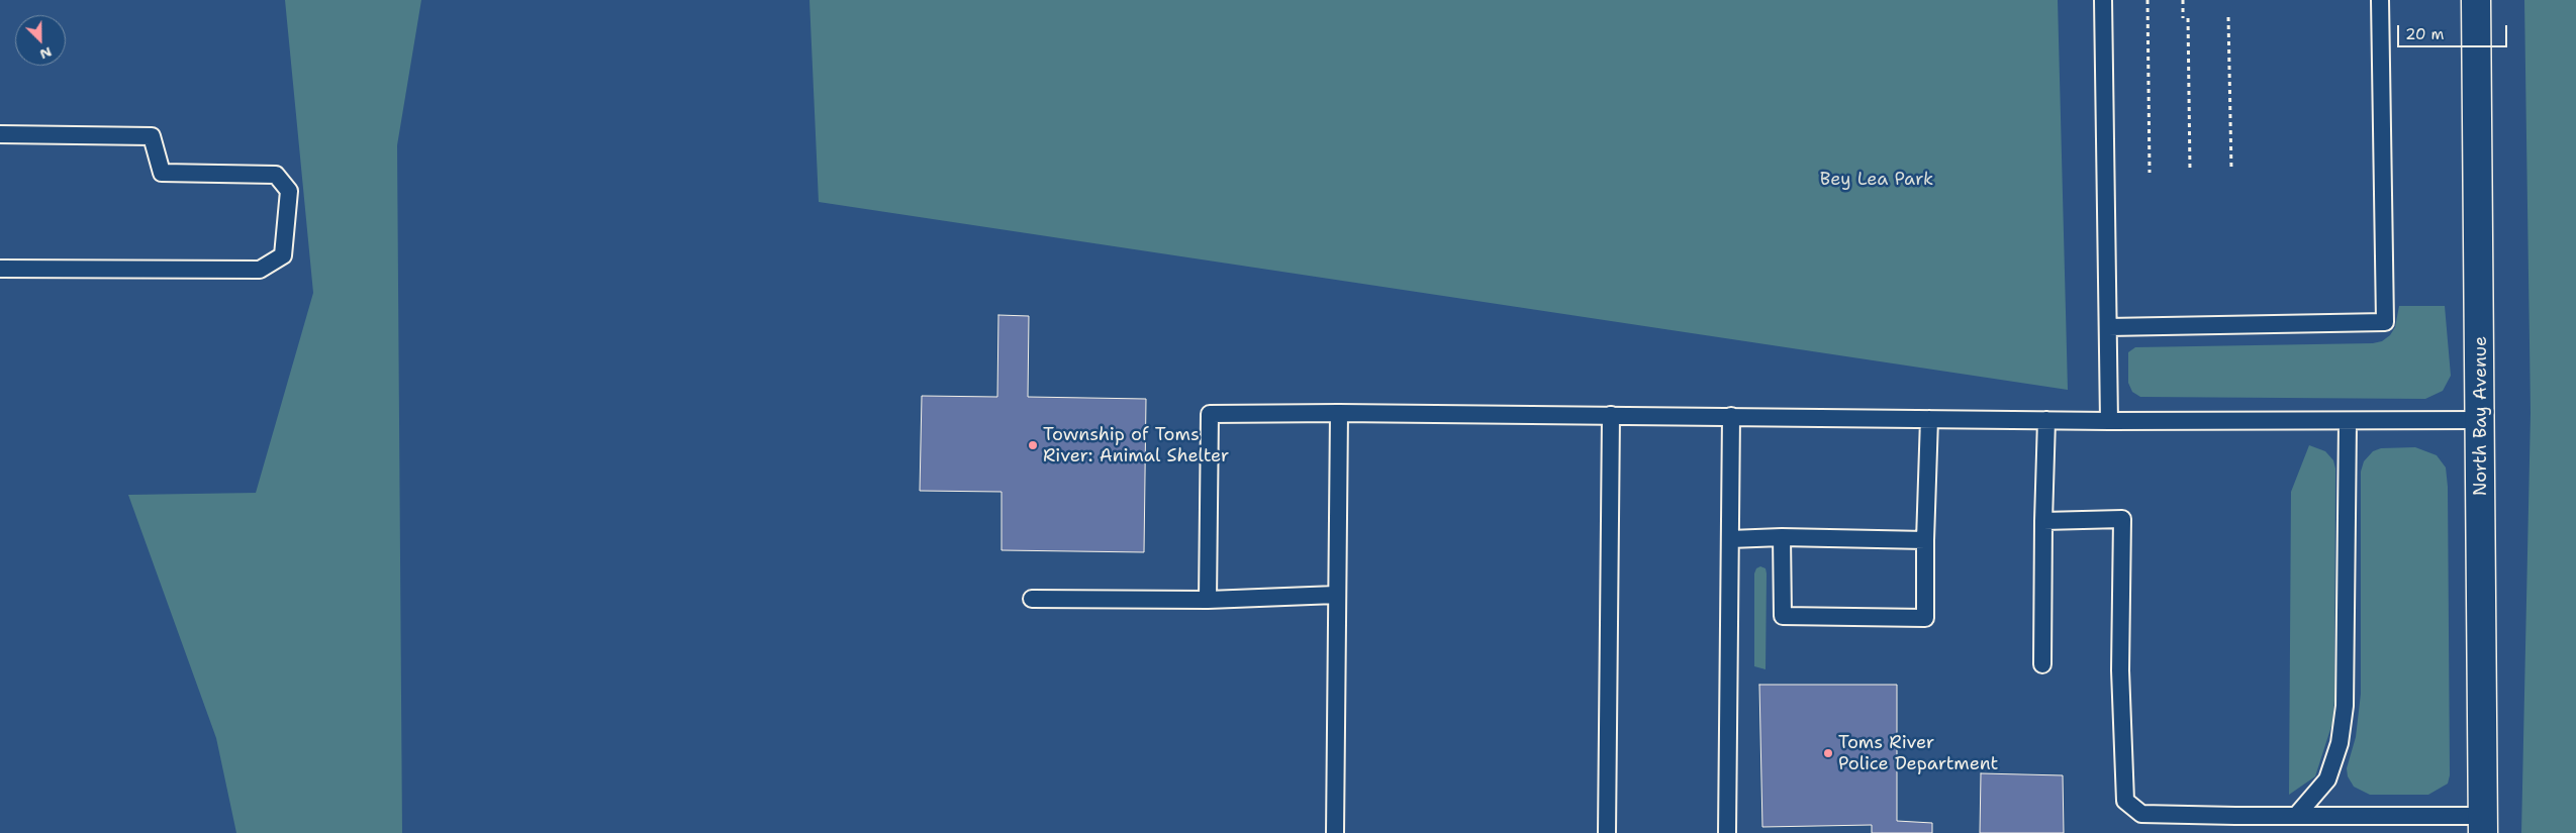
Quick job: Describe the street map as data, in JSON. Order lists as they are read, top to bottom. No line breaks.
{"streets":{"street":["North Bay Avenue"]},"parks":["Bey Lea Park"],"places":["Township of Toms River: Animal Shelter","Toms River Police Department"],"scale_bar":"20 m","north":"bottom right"}
